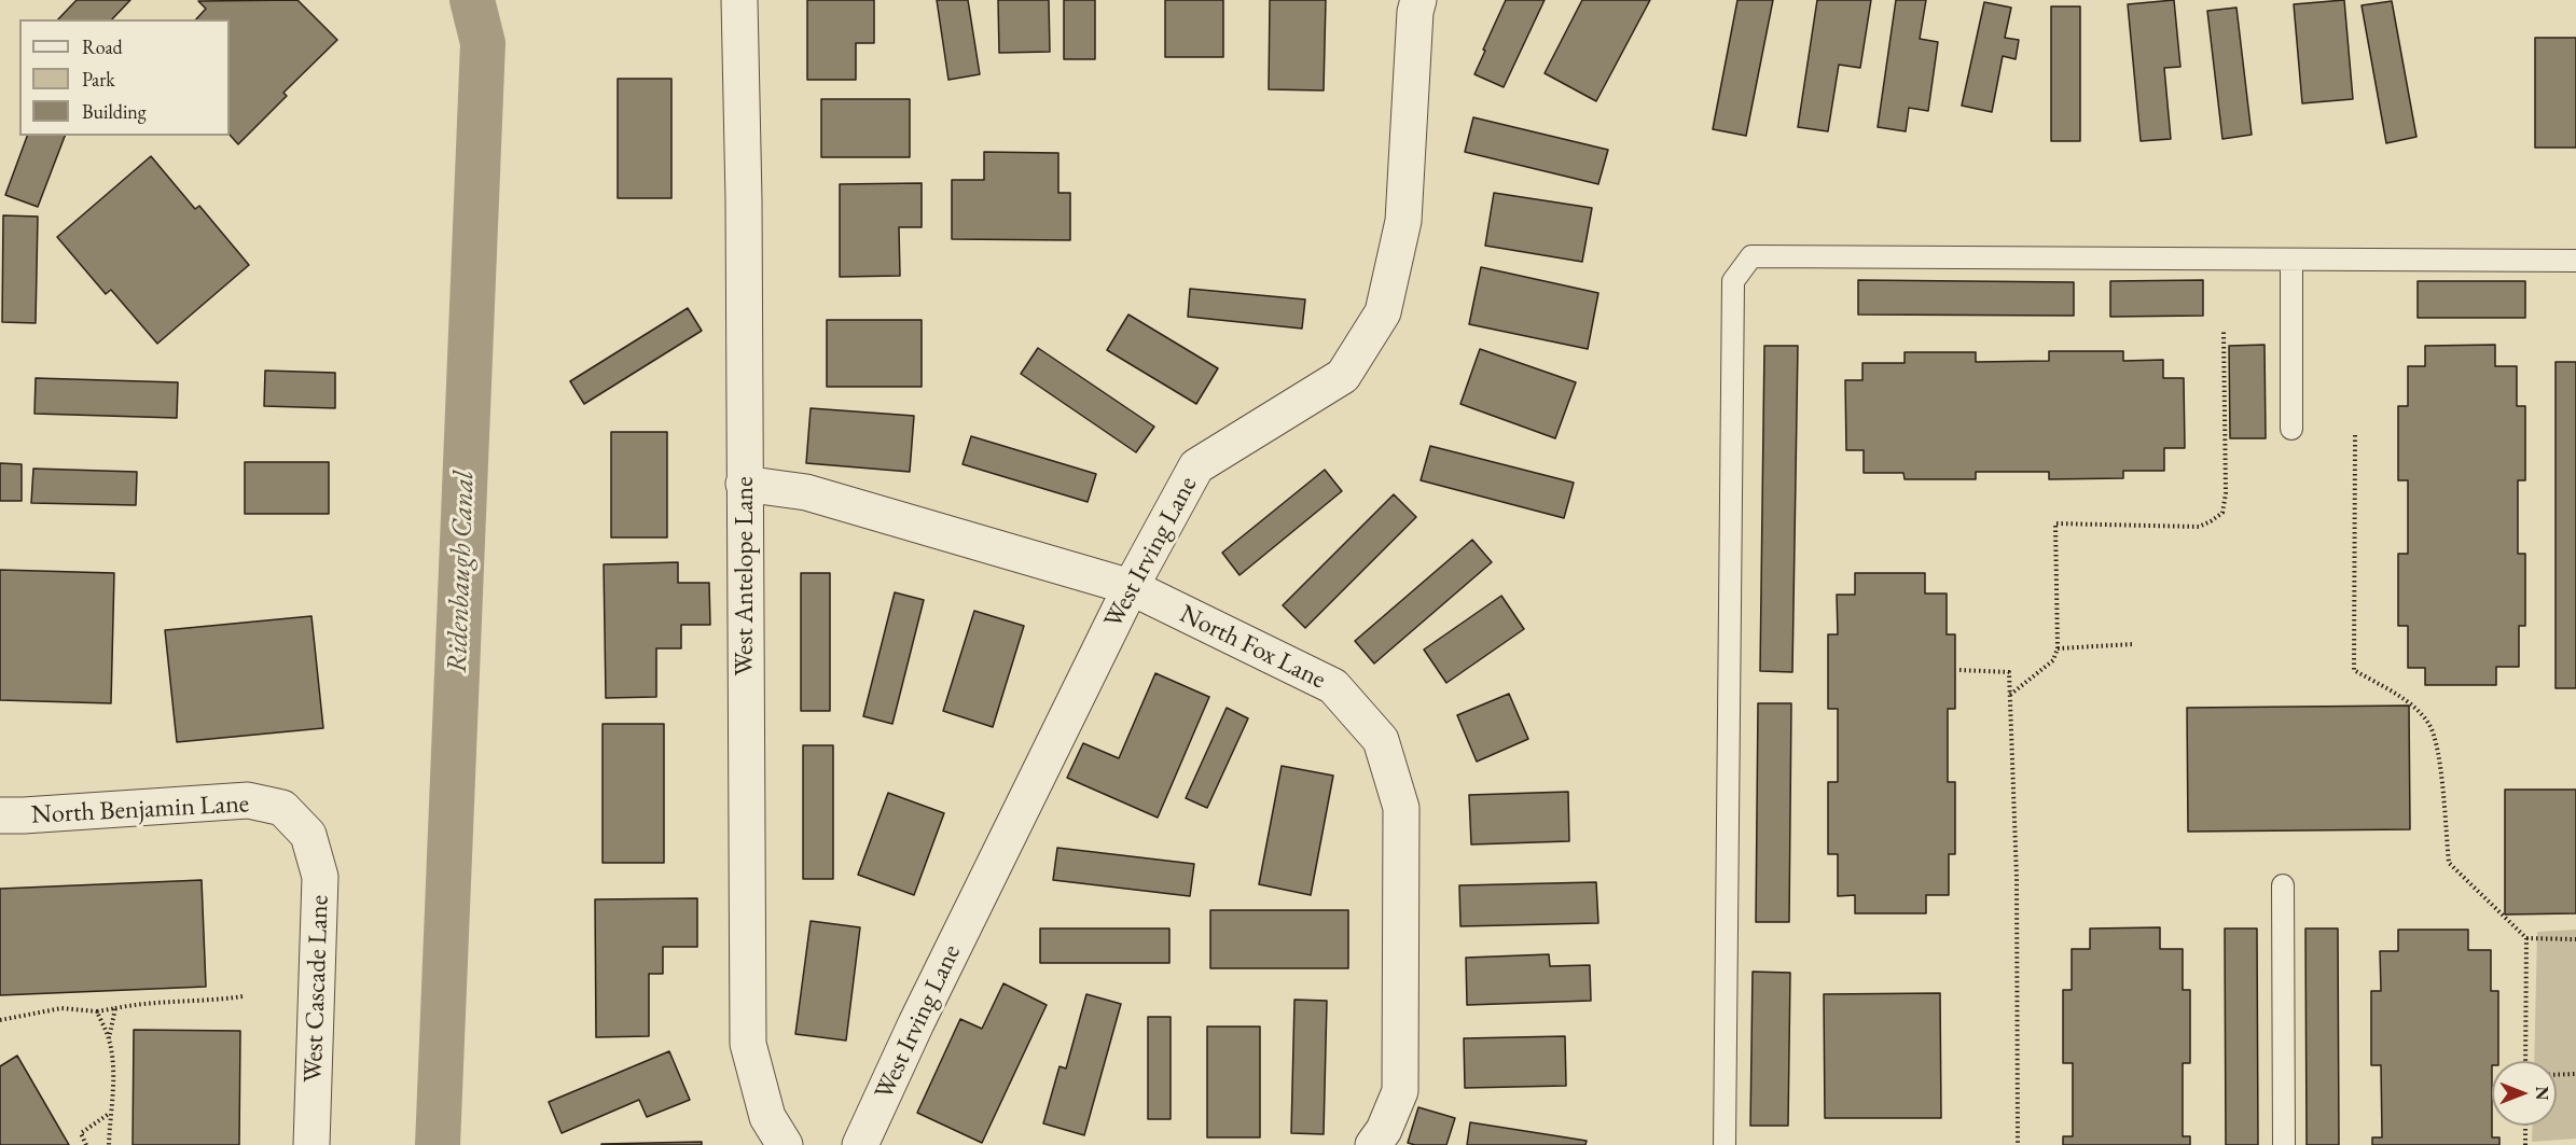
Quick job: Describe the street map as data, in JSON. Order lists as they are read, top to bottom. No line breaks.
{"streets":{"street":["West Irving Lane","West Antelope Lane","North Fox Lane","North Benjamin Lane","West Cascade Lane"]},"crossings":[["West Irving Lane","North Fox Lane"],["West Antelope Lane","North Fox Lane"],["North Benjamin Lane","West Cascade Lane"]],"water":["Ridenbaugh Canal"],"legend":["Road","Park","Building"],"north":"right"}
